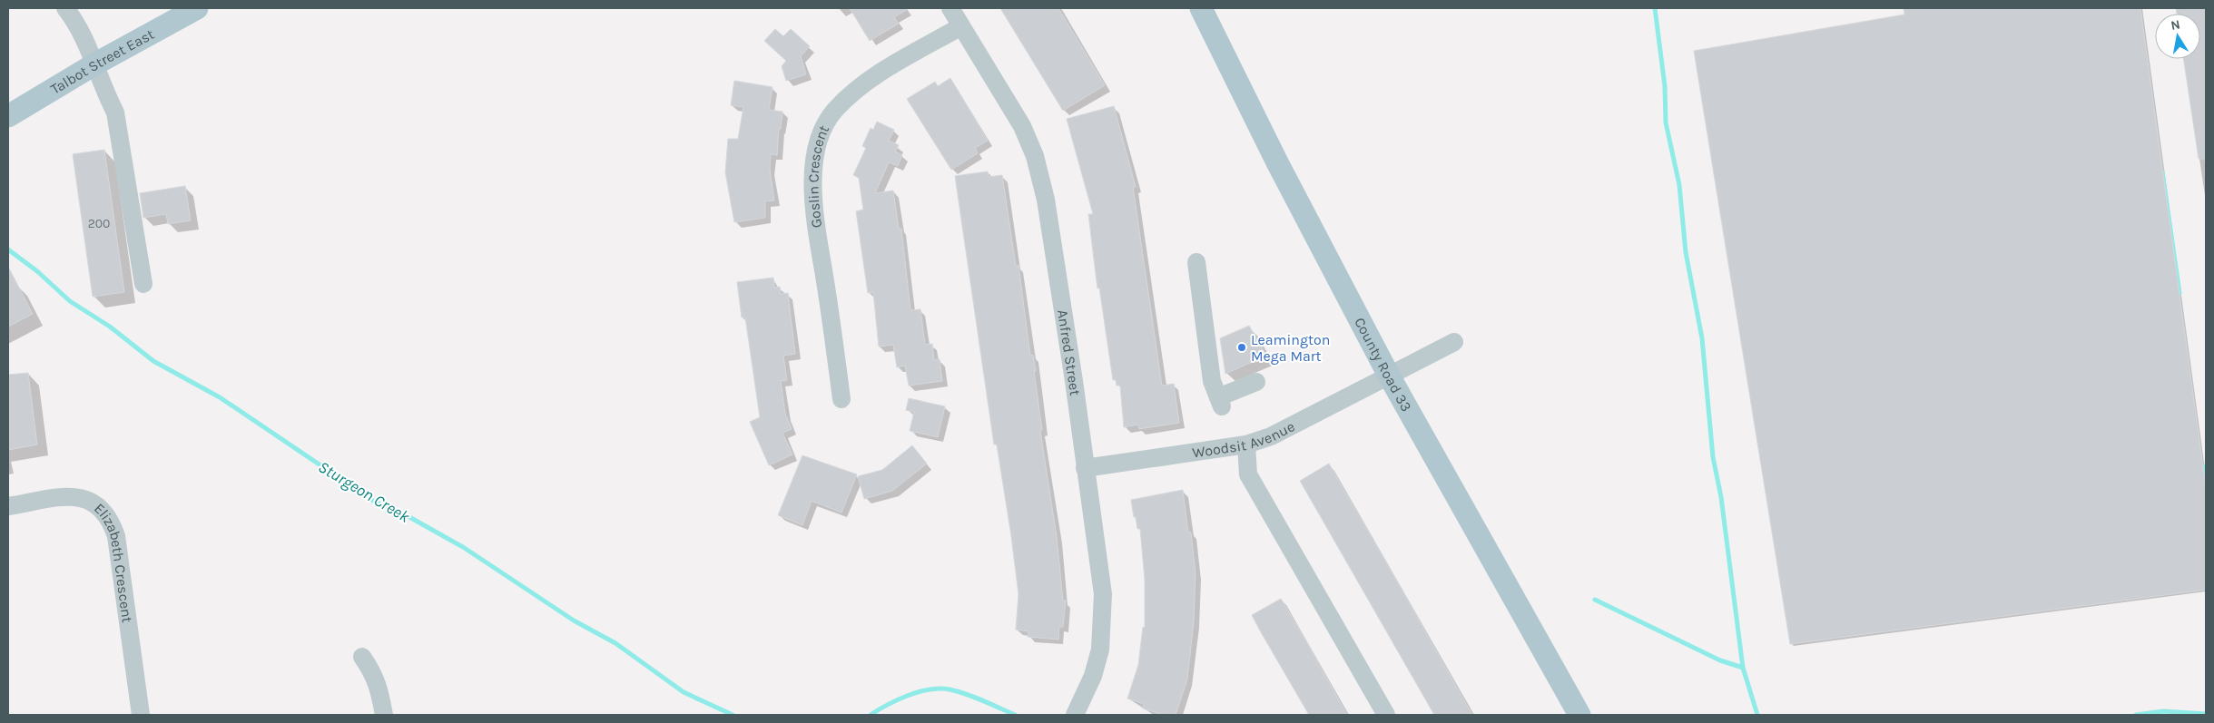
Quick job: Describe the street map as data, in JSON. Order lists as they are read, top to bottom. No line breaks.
{"streets":{"main road":["Talbot Street East","County Road 33"],"street":["Goslin Crescent","Anfred Street","Woodsit Avenue","Elizabeth Crescent"]},"crossings":[["Goslin Crescent","Anfred Street"],["Anfred Street","Woodsit Avenue"],["County Road 33","Woodsit Avenue"]],"water":["Sturgeon Creek"],"places":["Leamington Mega Mart"],"house_numbers":["200"],"north":"top"}
